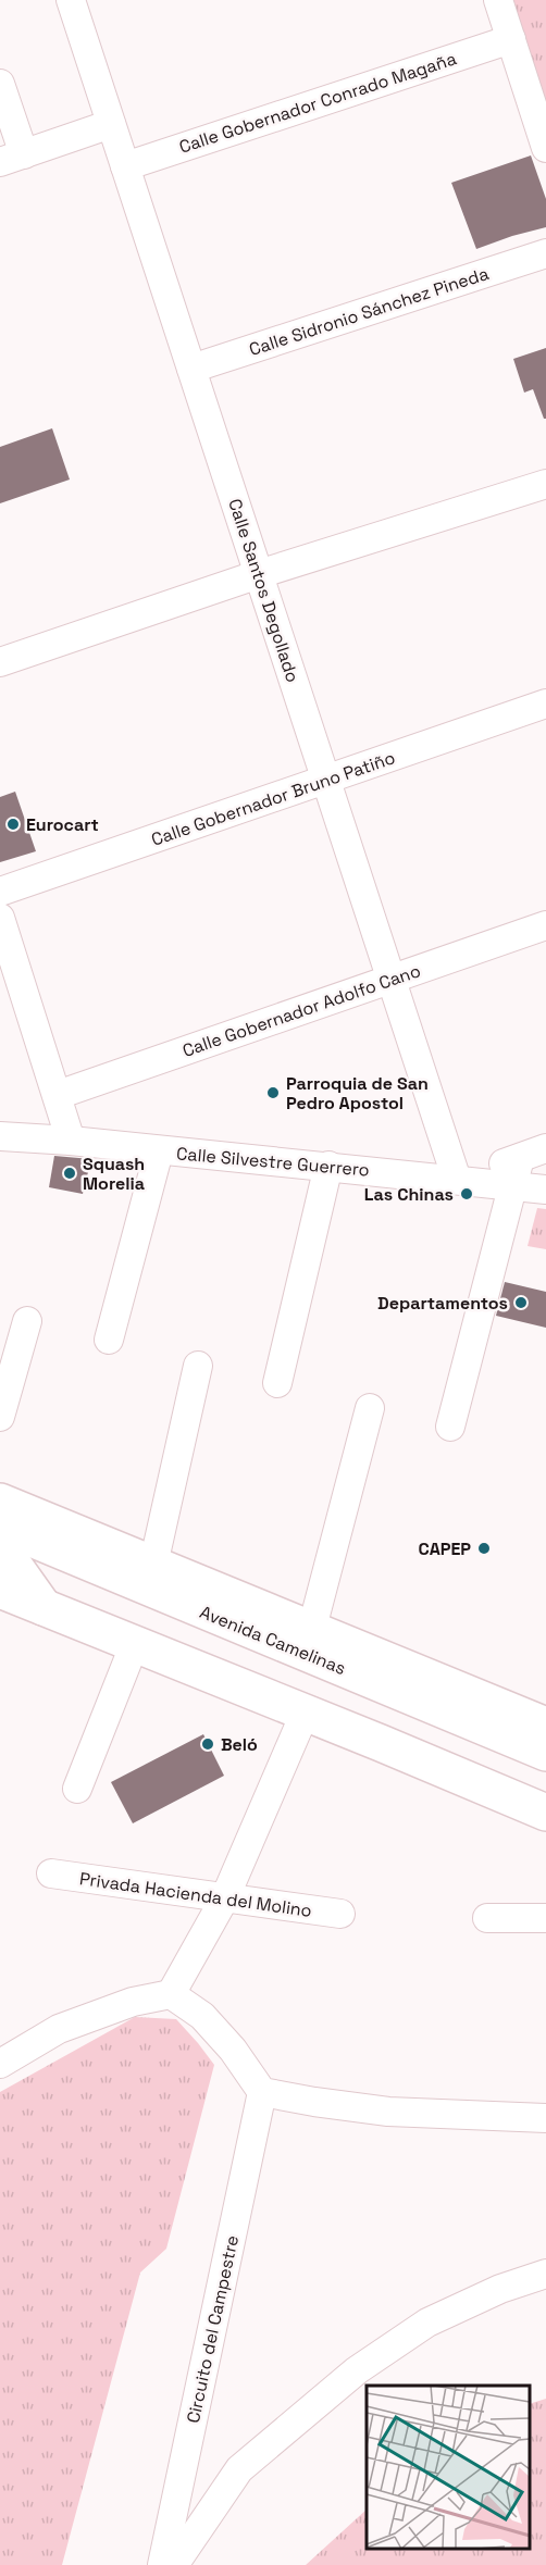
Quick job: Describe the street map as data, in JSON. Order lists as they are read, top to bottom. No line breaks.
{"streets":{"main road":["Avenida Camelinas"],"street":["Calle Gobernador Conrado Magaña","Calle Sidronio Sánchez Pineda","Calle Santos Degollado","Calle Gobernador Bruno Patiño","Calle Gobernador Adolfo Cano","Calle Silvestre Guerrero","Privada Hacienda del Molino","Circuito del Campestre"]},"crossings":[["Calle Gobernador Conrado Magaña","Calle Santos Degollado"],["Calle Sidronio Sánchez Pineda","Calle Santos Degollado"],["Calle Santos Degollado","Calle Gobernador Bruno Patiño"],["Calle Santos Degollado","Calle Gobernador Adolfo Cano"],["Calle Santos Degollado","Calle Silvestre Guerrero"]],"places":["Eurocart","Parroquia de San Pedro Apostol","Squash Morelia","Las Chinas","Departamentos","CAPEP","Beló"]}
